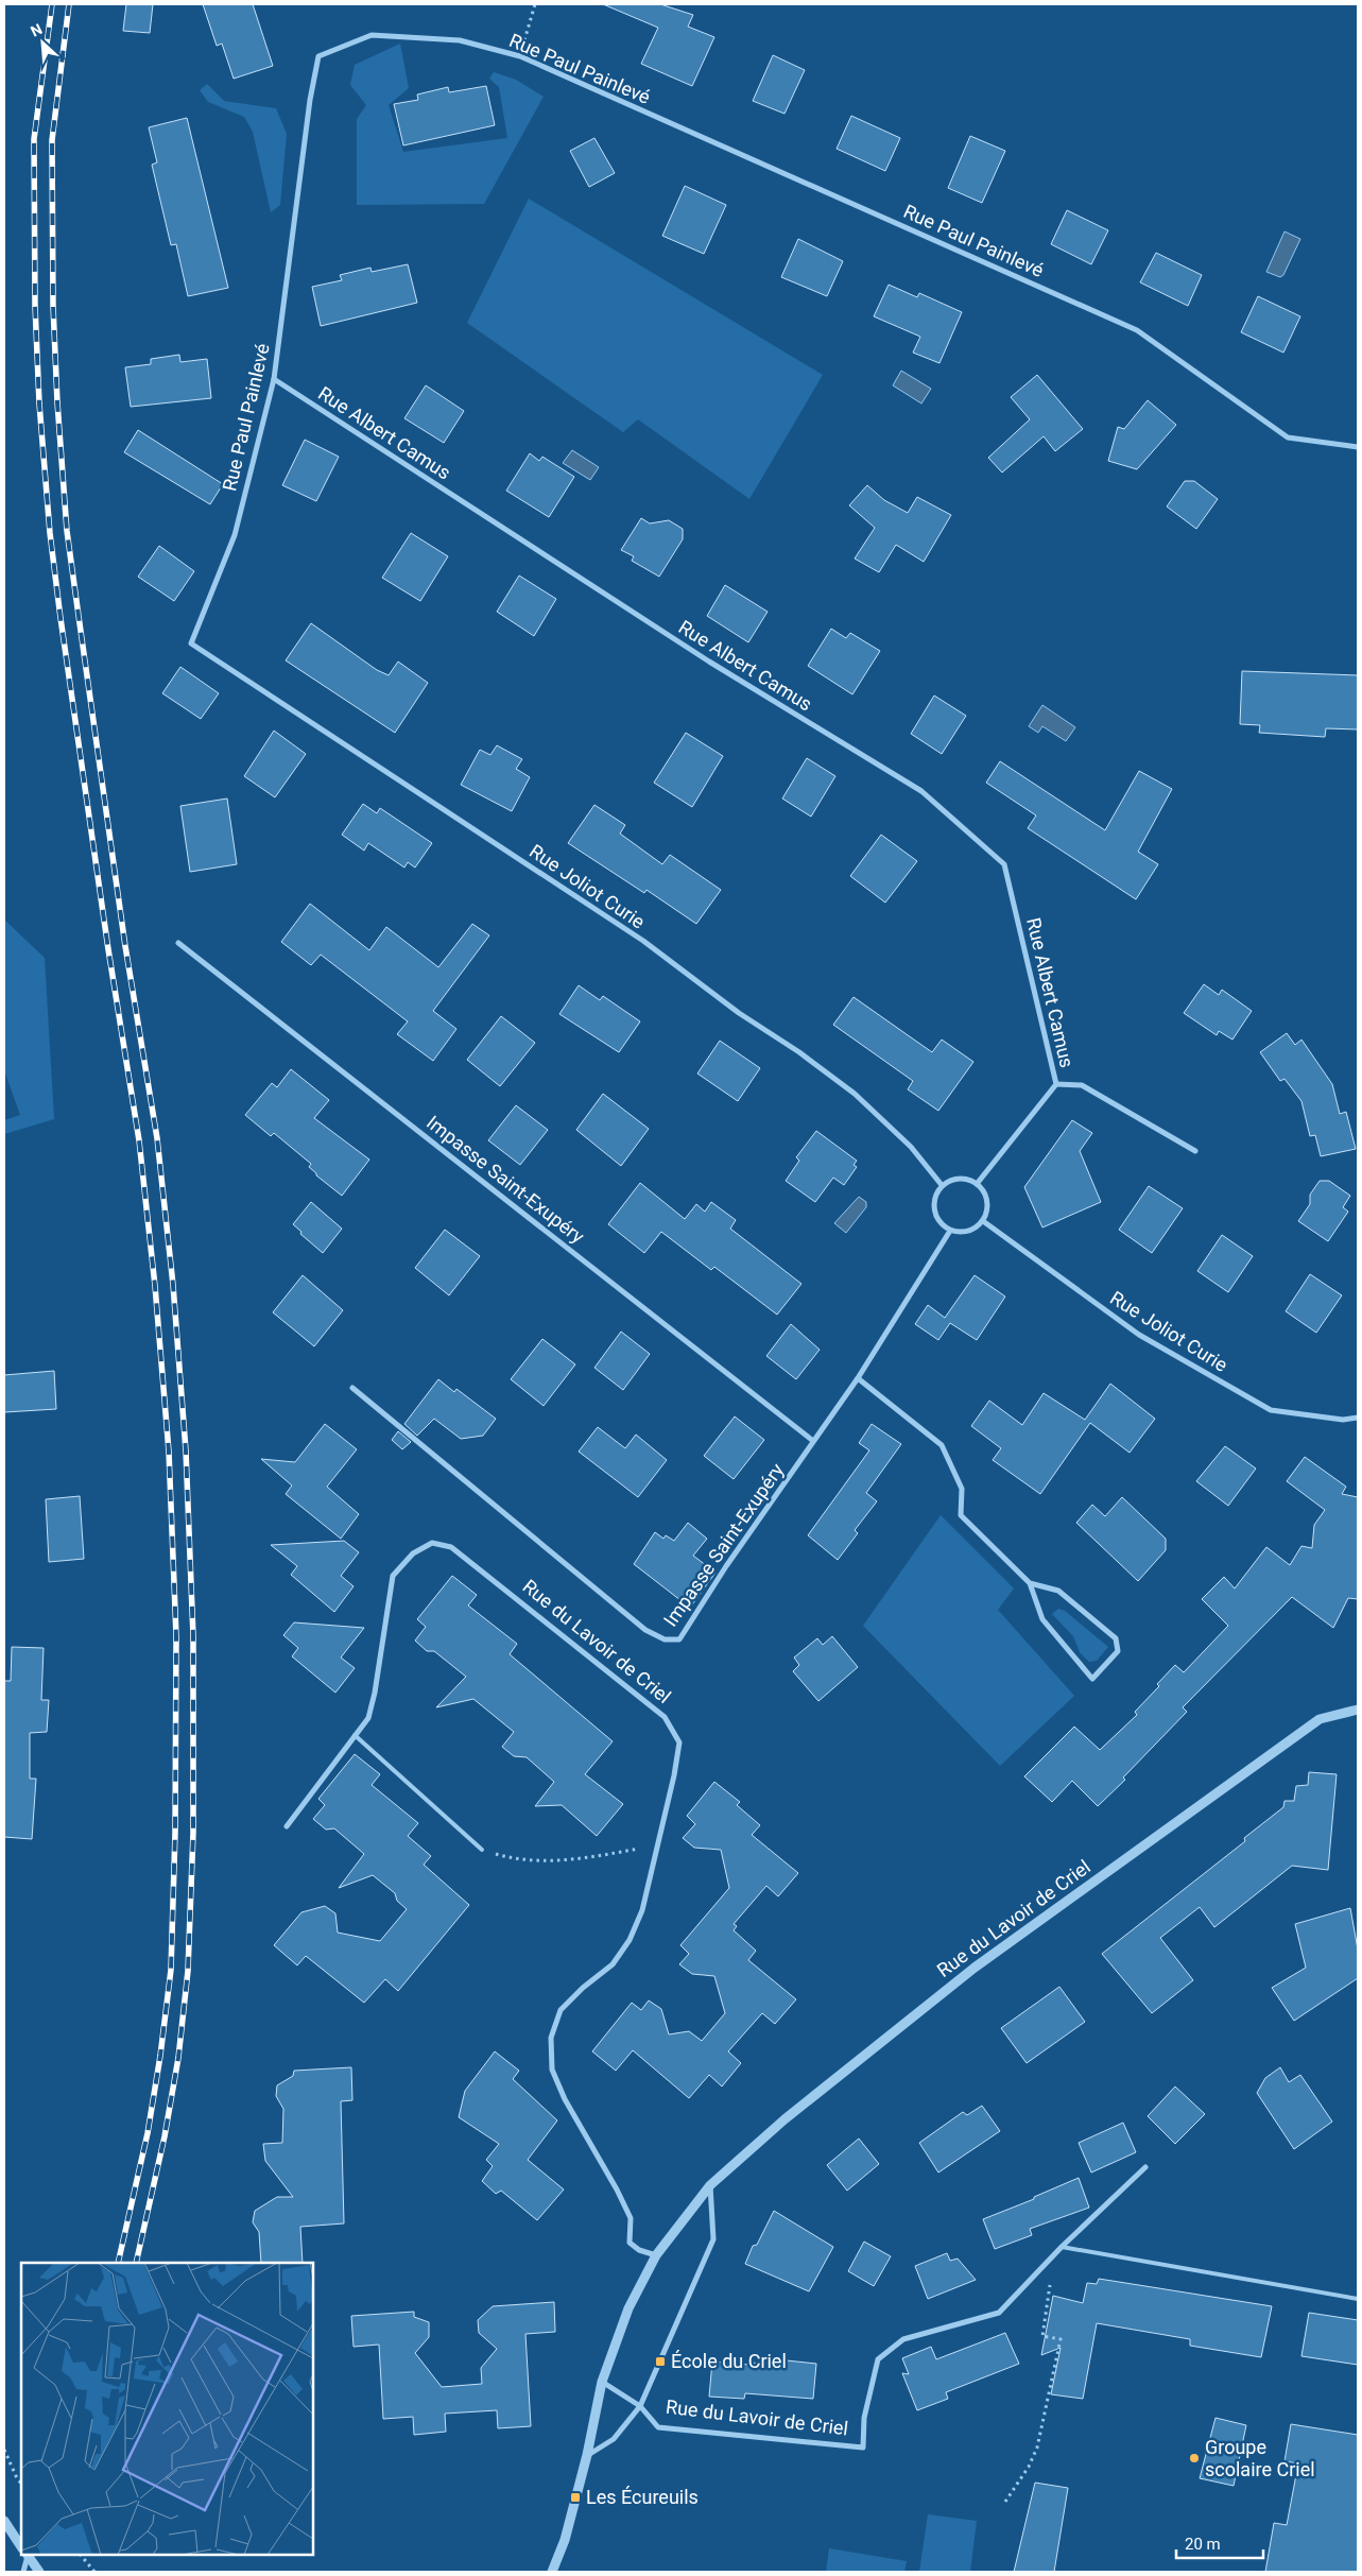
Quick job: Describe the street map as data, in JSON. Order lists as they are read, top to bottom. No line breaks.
{"streets":{"street":["Rue Paul Painlevé","Rue Albert Camus","Rue Joliot Curie","Impasse Saint-Exupéry","Rue du Lavoir de Criel"]},"crossings":[["Rue Paul Painlevé","Rue Albert Camus"],["Rue Paul Painlevé","Rue Joliot Curie"],["Rue Albert Camus","Rue Joliot Curie"],["Rue Albert Camus","Impasse Saint-Exupéry"],["Rue Joliot Curie","Impasse Saint-Exupéry"]],"places":{"transit":["École du Criel","Les Écureuils"],"other":["Groupe scolaire Criel"]},"scale_bar":"20 m","north":"top left"}
